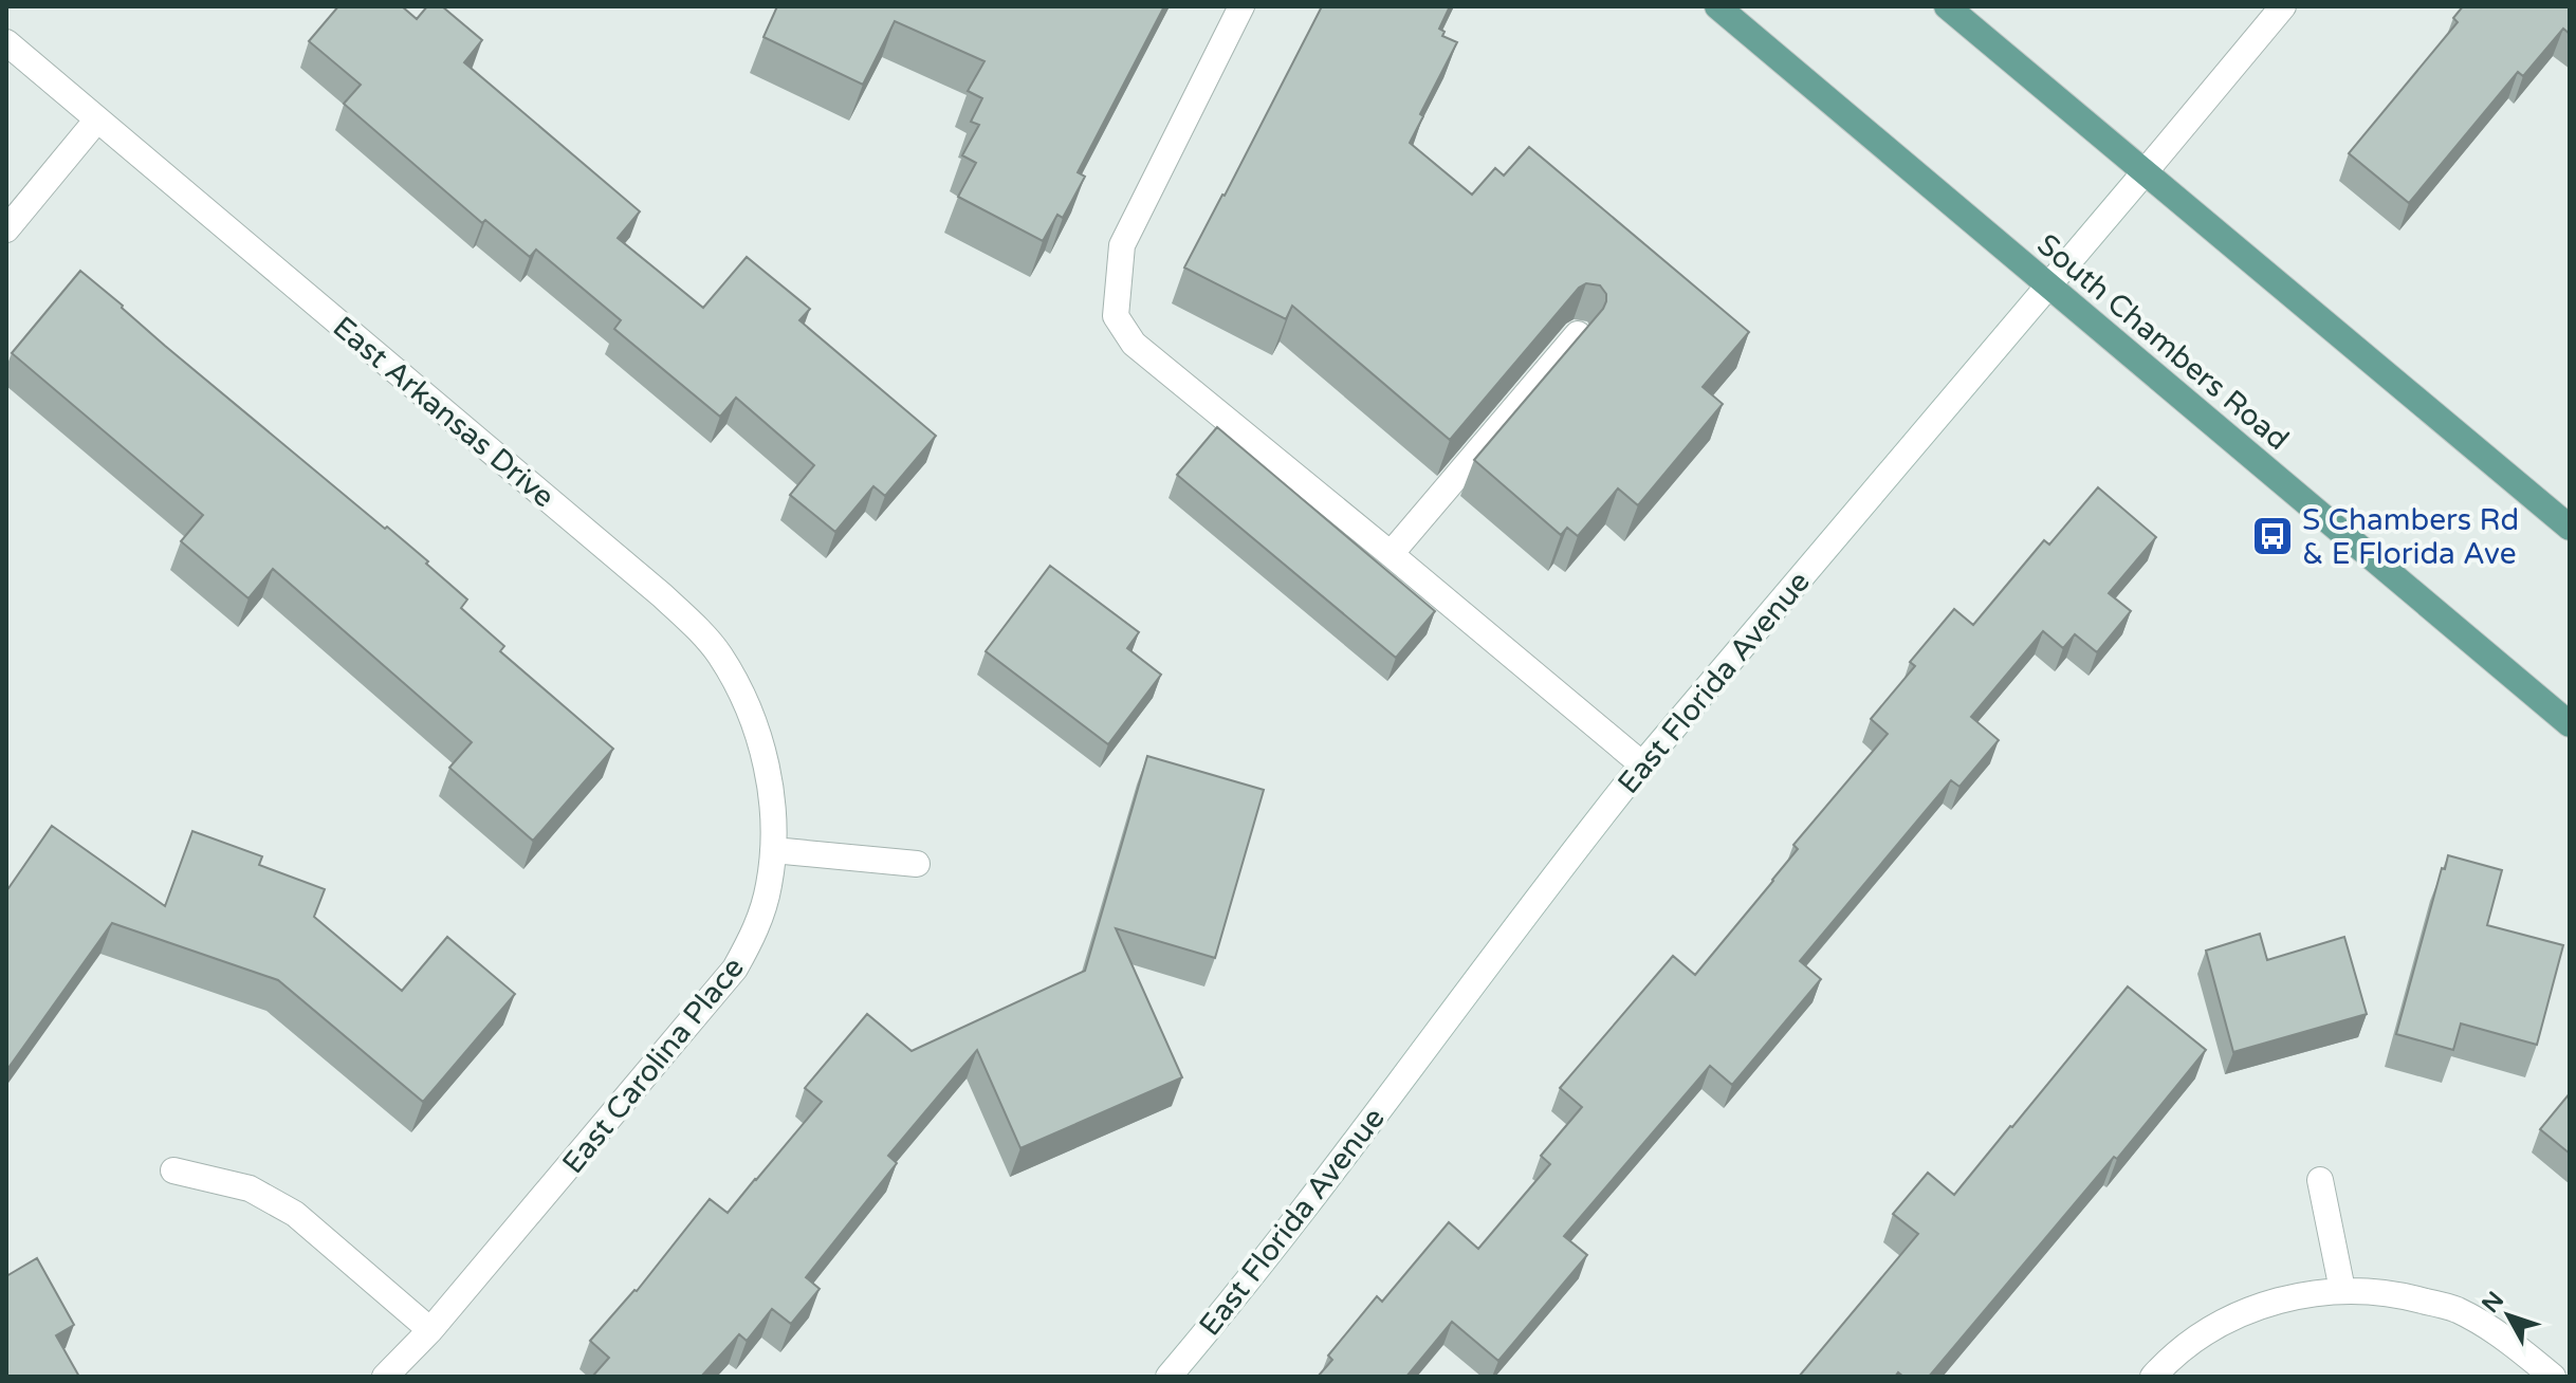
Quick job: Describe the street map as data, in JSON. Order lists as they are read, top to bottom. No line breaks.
{"streets":{"main road":["South Chambers Road"],"street":["East Arkansas Drive","East Florida Avenue","East Carolina Place"]},"crossings":[["South Chambers Road","East Florida Avenue"],["East Arkansas Drive","East Carolina Place"]],"places":{"bus stop":["S Chambers Rd & E Florida Ave"]},"north":"top left"}
